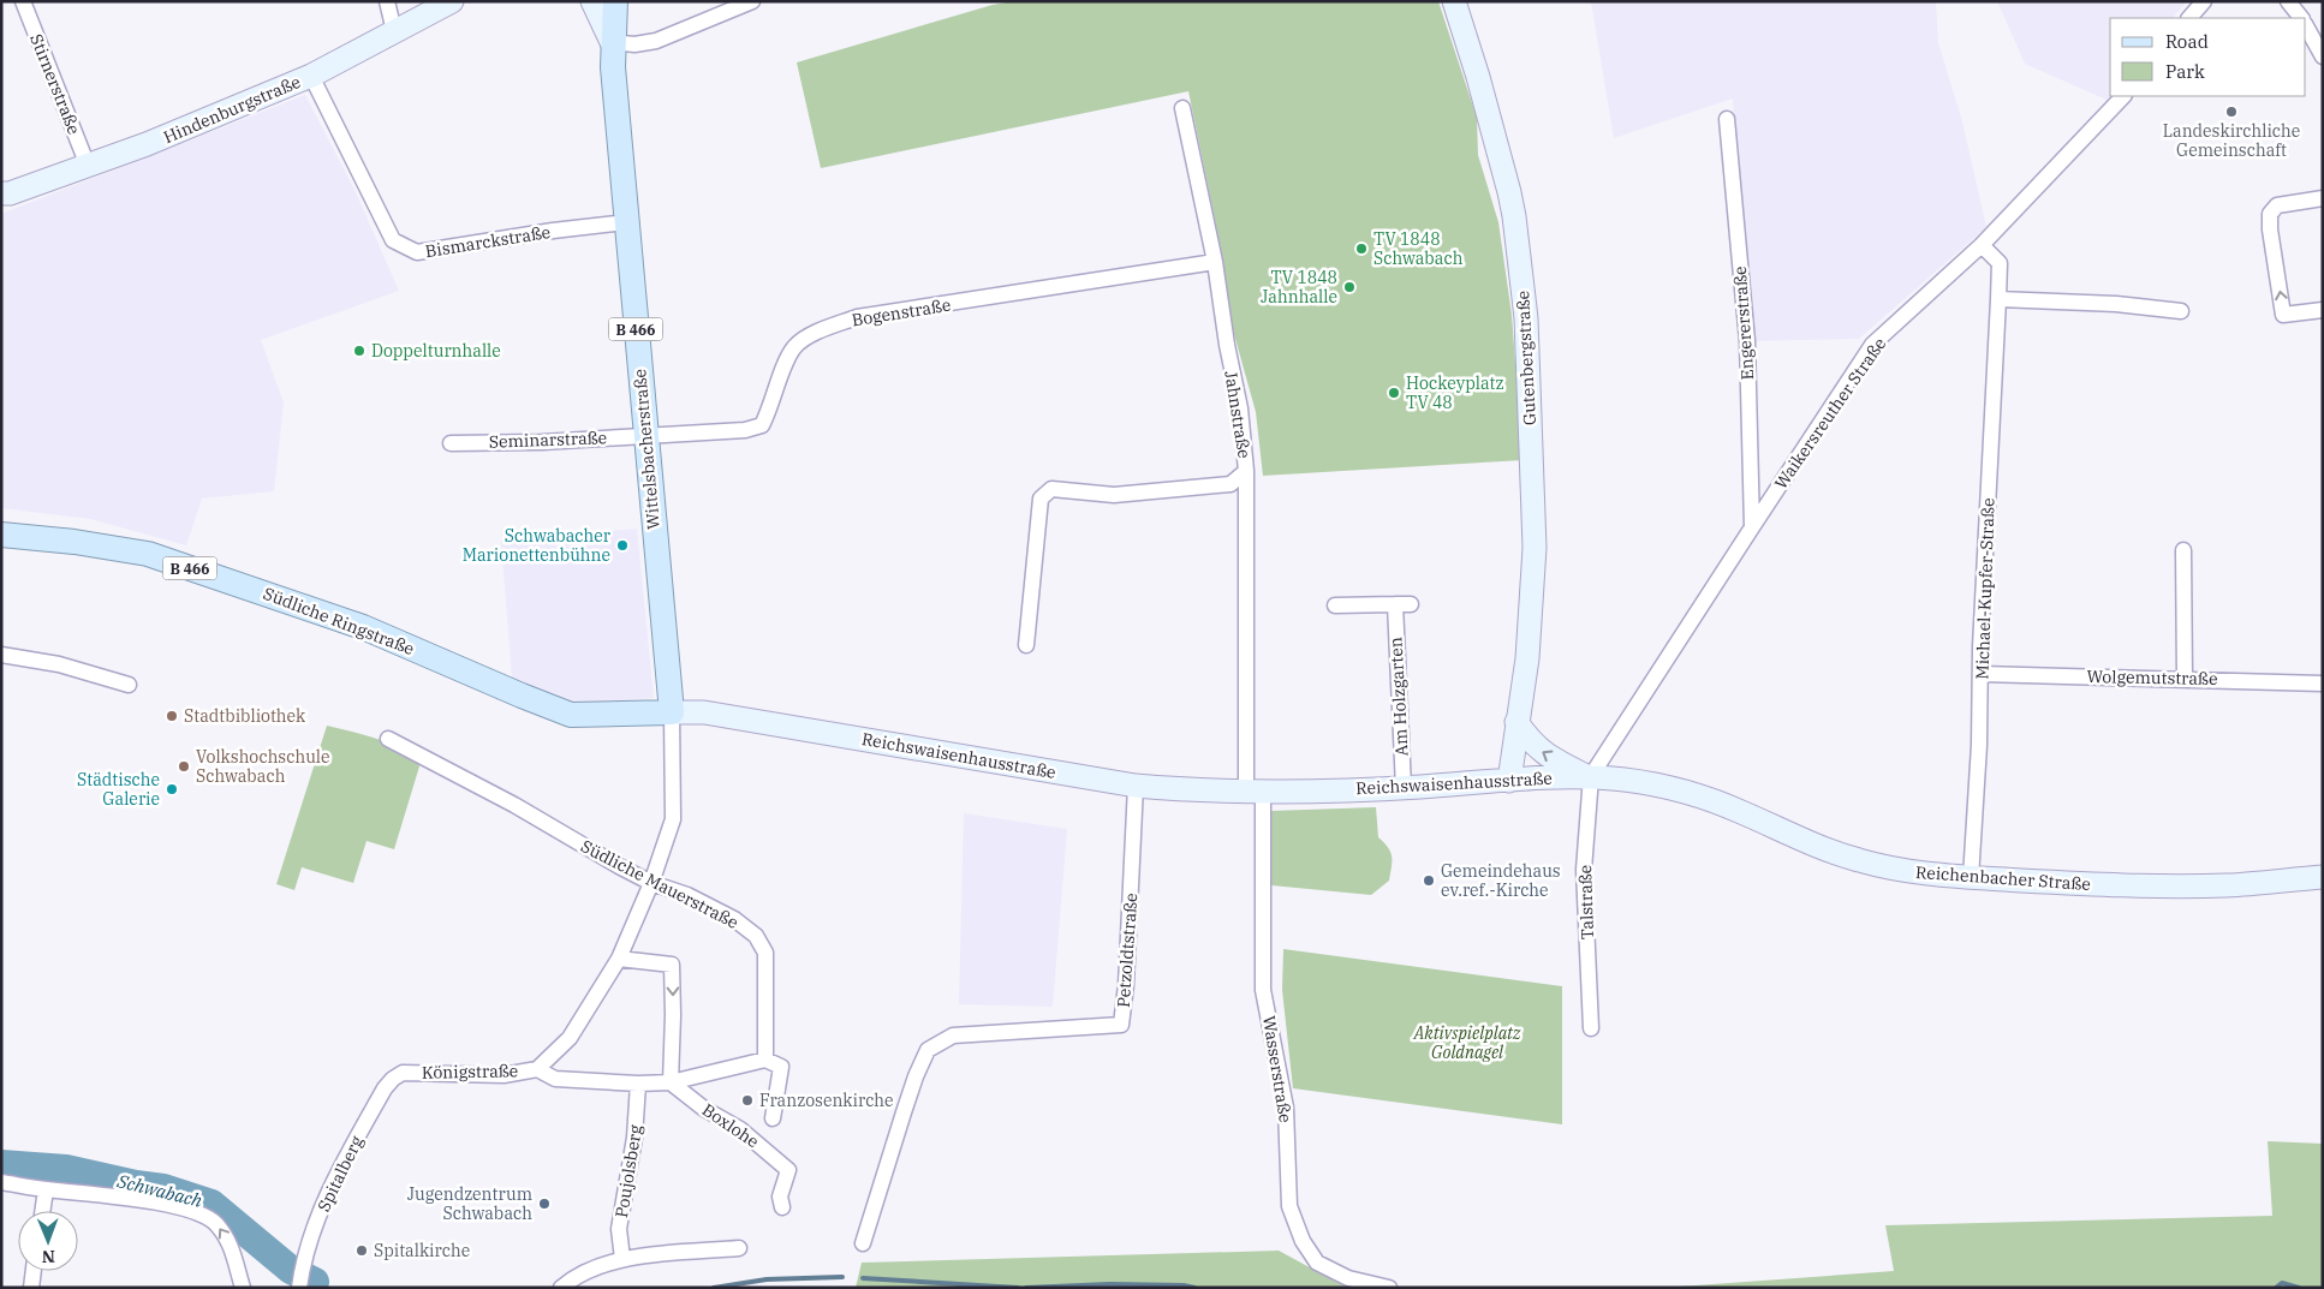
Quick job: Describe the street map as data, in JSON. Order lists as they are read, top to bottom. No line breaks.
{"streets":{"main road":["Hindenburgstraße","B 466","Gutenbergstraße","Wittelsbacherstraße","Südliche Ringstraße","Reichswaisenhausstraße","Reichenbacher Straße"],"street":["Stirnerstraße","Bismarckstraße","Bogenstraße","Engererstraße","Waikersreuther Straße","Jahnstraße","Seminarstraße","Michael-Kupfer-Straße","Wolgemutstraße","Am Holzgarten","Südliche Mauerstraße","Talstraße","Petzoldtstraße","Wasserstraße","Königstraße","Boxlohe","Poujolsberg","Spitalberg"]},"crossings":[["Stirnerstraße","Hindenburgstraße"],["Hindenburgstraße","Bismarckstraße"],["Bismarckstraße","Wittelsbacherstraße"],["Bogenstraße","Jahnstraße"],["Bogenstraße","Seminarstraße"],["Bogenstraße","Wittelsbacherstraße"],["Engererstraße","Waikersreuther Straße"],["B 466","Wittelsbacherstraße"],["Gutenbergstraße","Reichswaisenhausstraße"],["Waikersreuther Straße","Michael-Kupfer-Straße"],["Waikersreuther Straße","Reichswaisenhausstraße"],["Waikersreuther Straße","Reichenbacher Straße"],["Waikersreuther Straße","Talstraße"],["Seminarstraße","Wittelsbacherstraße"],["Wittelsbacherstraße","Südliche Ringstraße"],["Wittelsbacherstraße","Reichswaisenhausstraße"],["Michael-Kupfer-Straße","Wolgemutstraße"],["Michael-Kupfer-Straße","Reichenbacher Straße"],["Südliche Ringstraße","Reichswaisenhausstraße"],["Am Holzgarten","Reichswaisenhausstraße"],["Reichswaisenhausstraße","Reichenbacher Straße"],["Reichswaisenhausstraße","Talstraße"],["Reichswaisenhausstraße","Petzoldtstraße"],["Reichswaisenhausstraße","Wasserstraße"],["Reichenbacher Straße","Talstraße"],["Südliche Mauerstraße","Boxlohe"],["Königstraße","Spitalberg"]],"water":["Schwabach"],"parks":["Aktivspielplatz Goldnagel"],"places":["Landeskirchliche Gemeinschaft","TV 1848 Schwabach","TV 1848 Jahnhalle","Doppelturnhalle","Hockeyplatz TV 48","Schwabacher Marionettenbühne","Stadtbibliothek","Volkshochschule Schwabach","Städtische Galerie","Gemeindehaus ev.ref.-Kirche","Franzosenkirche","Jugendzentrum Schwabach","Spitalkirche"],"legend":["Road","Park"],"north":"bottom"}
